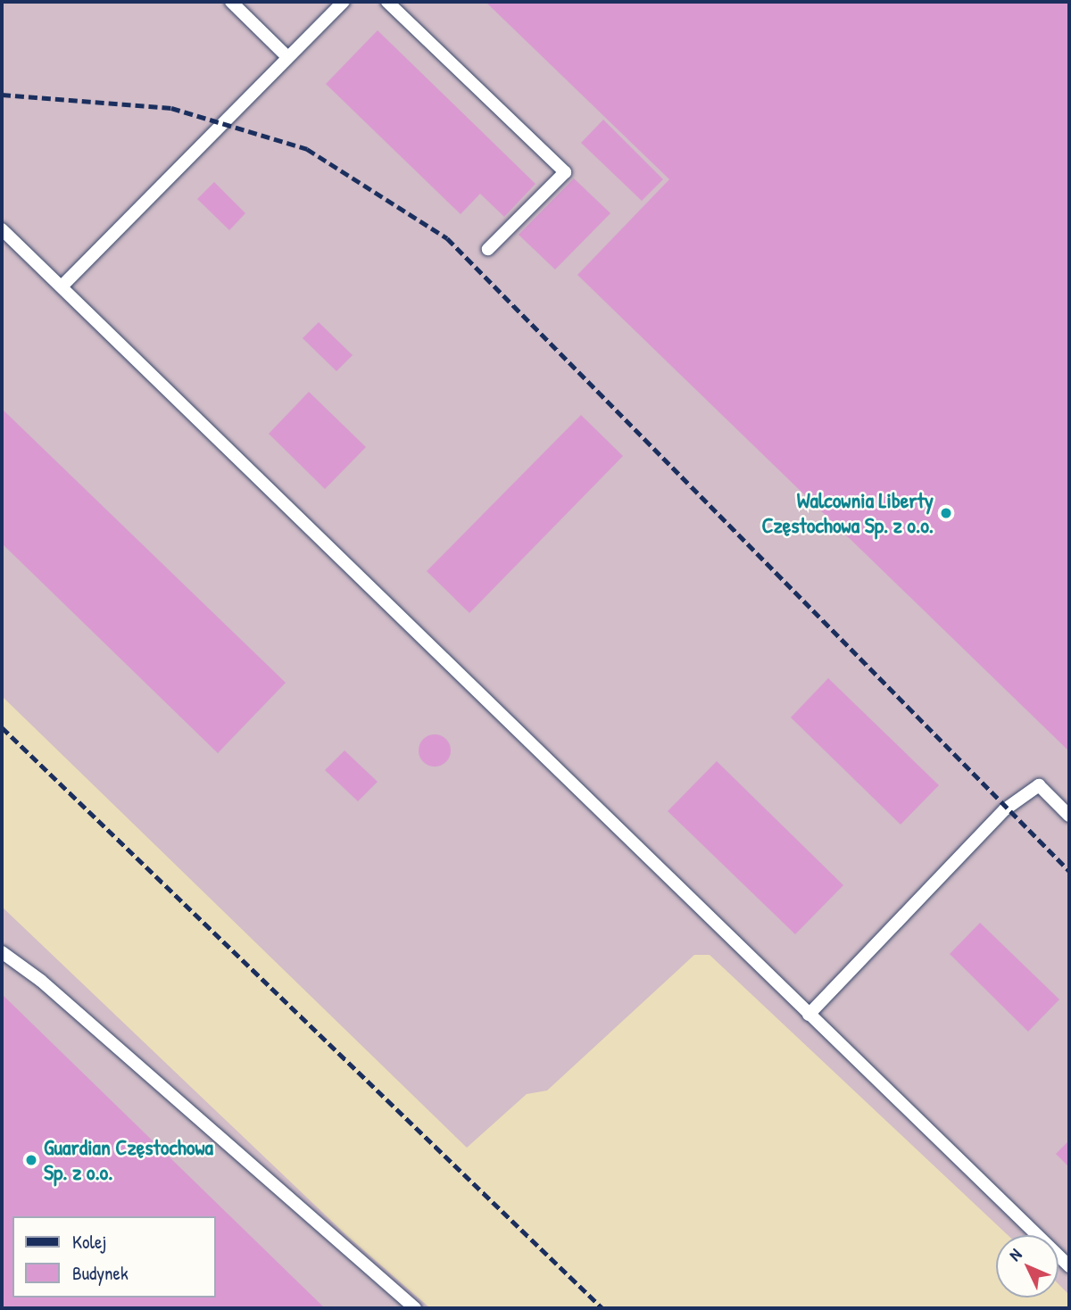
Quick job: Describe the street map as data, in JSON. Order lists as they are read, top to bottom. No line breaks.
{"places":["Walcownia Liberty Częstochowa Sp. z o.o.","Guardian Częstochowa Sp. z o.o."],"legend":["Kolej","Budynek"],"north":"top left"}
